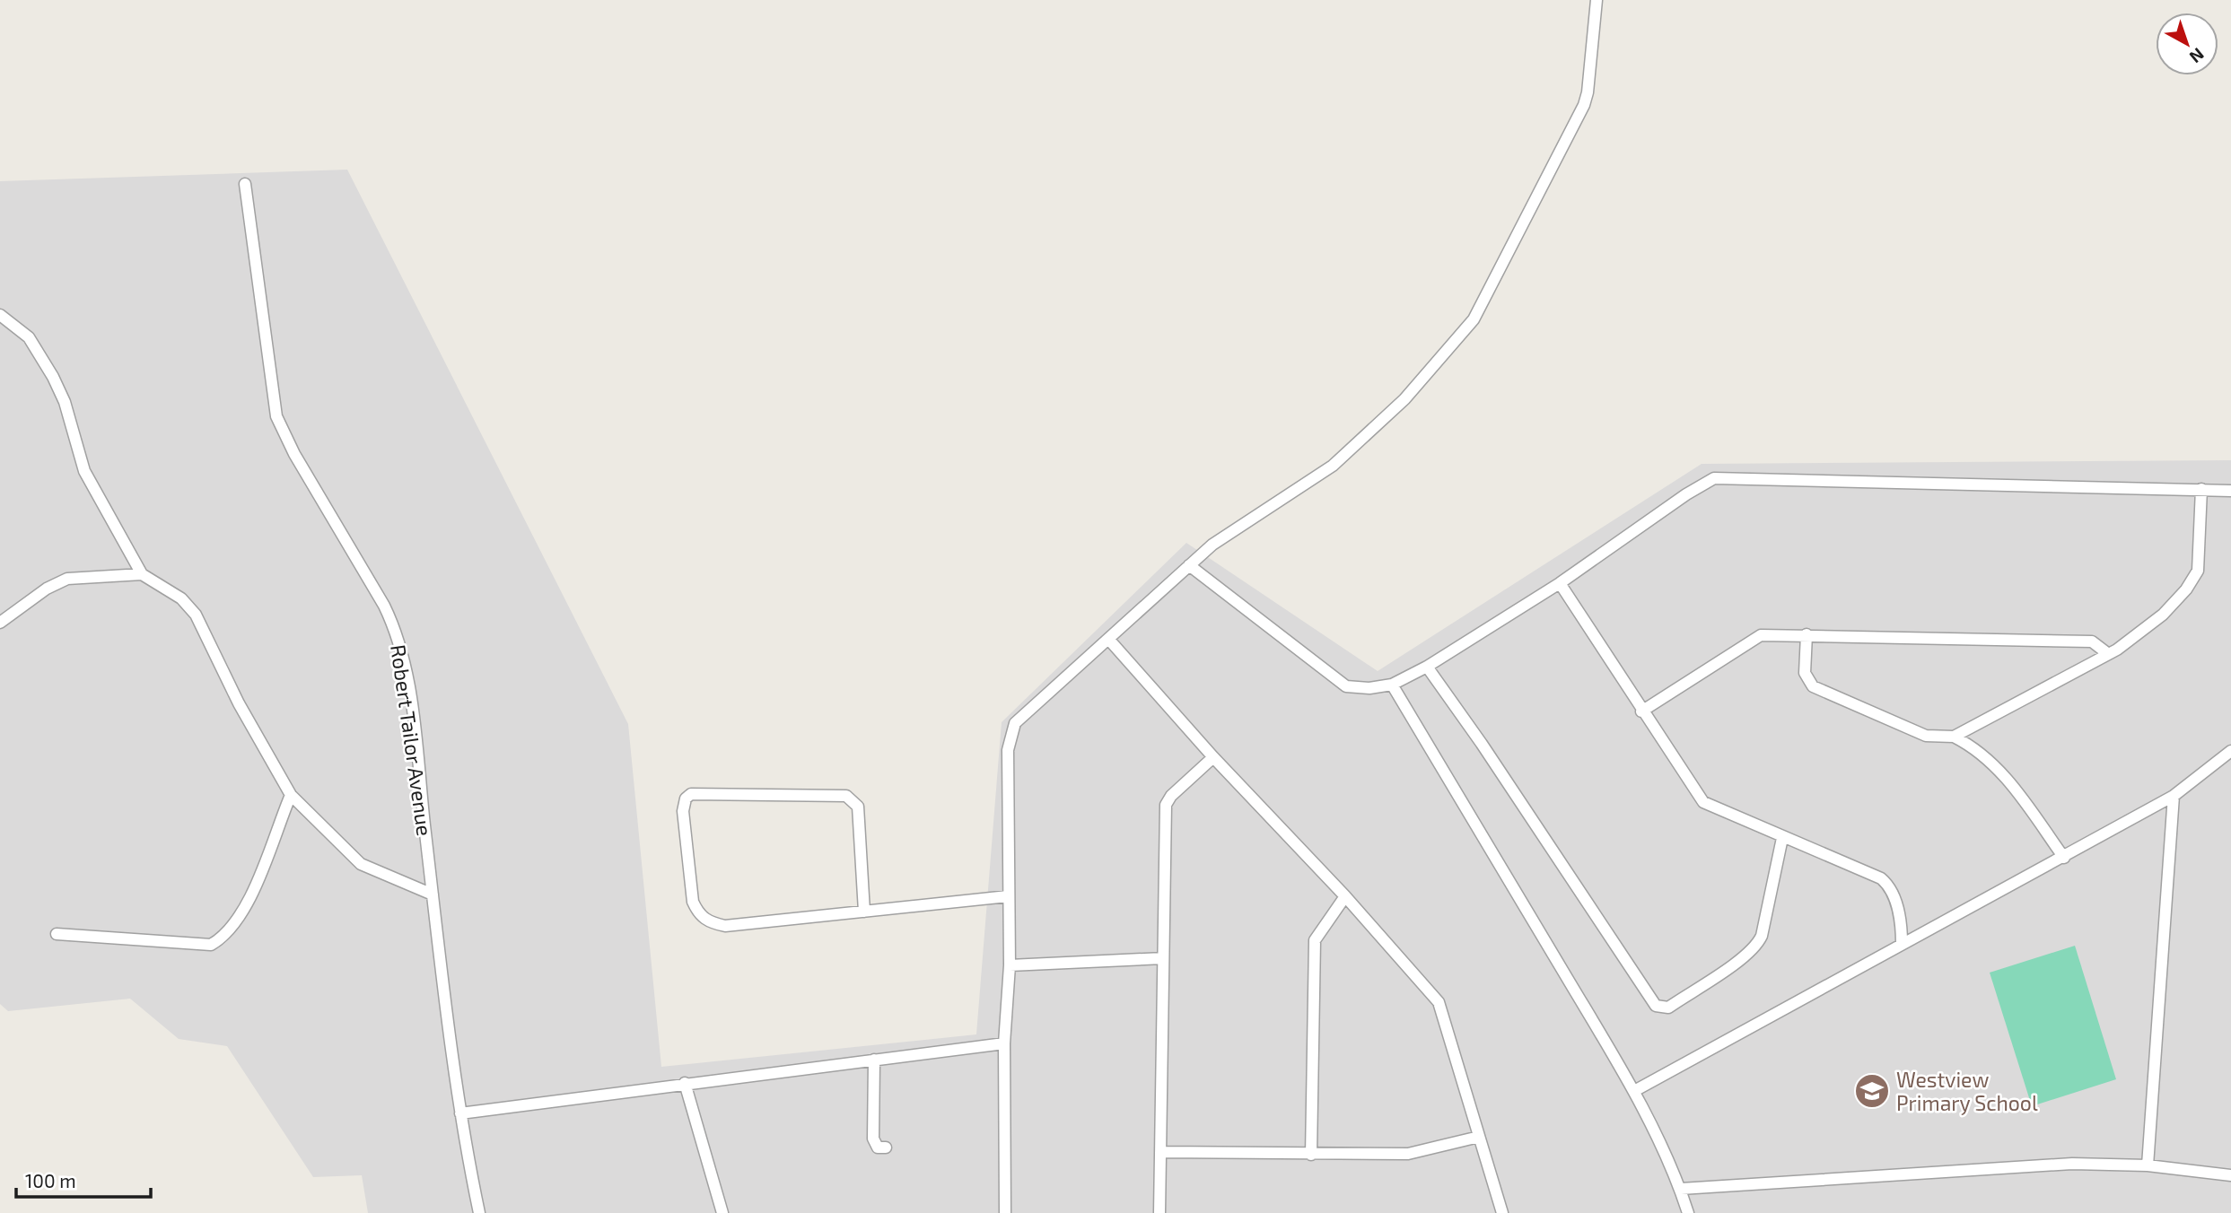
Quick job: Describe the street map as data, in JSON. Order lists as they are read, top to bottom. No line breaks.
{"streets":{"street":["Robert Tailor Avenue"]},"places":{"school or university":["Westview Primary School"]},"scale_bar":"100 m","north":"bottom right"}
